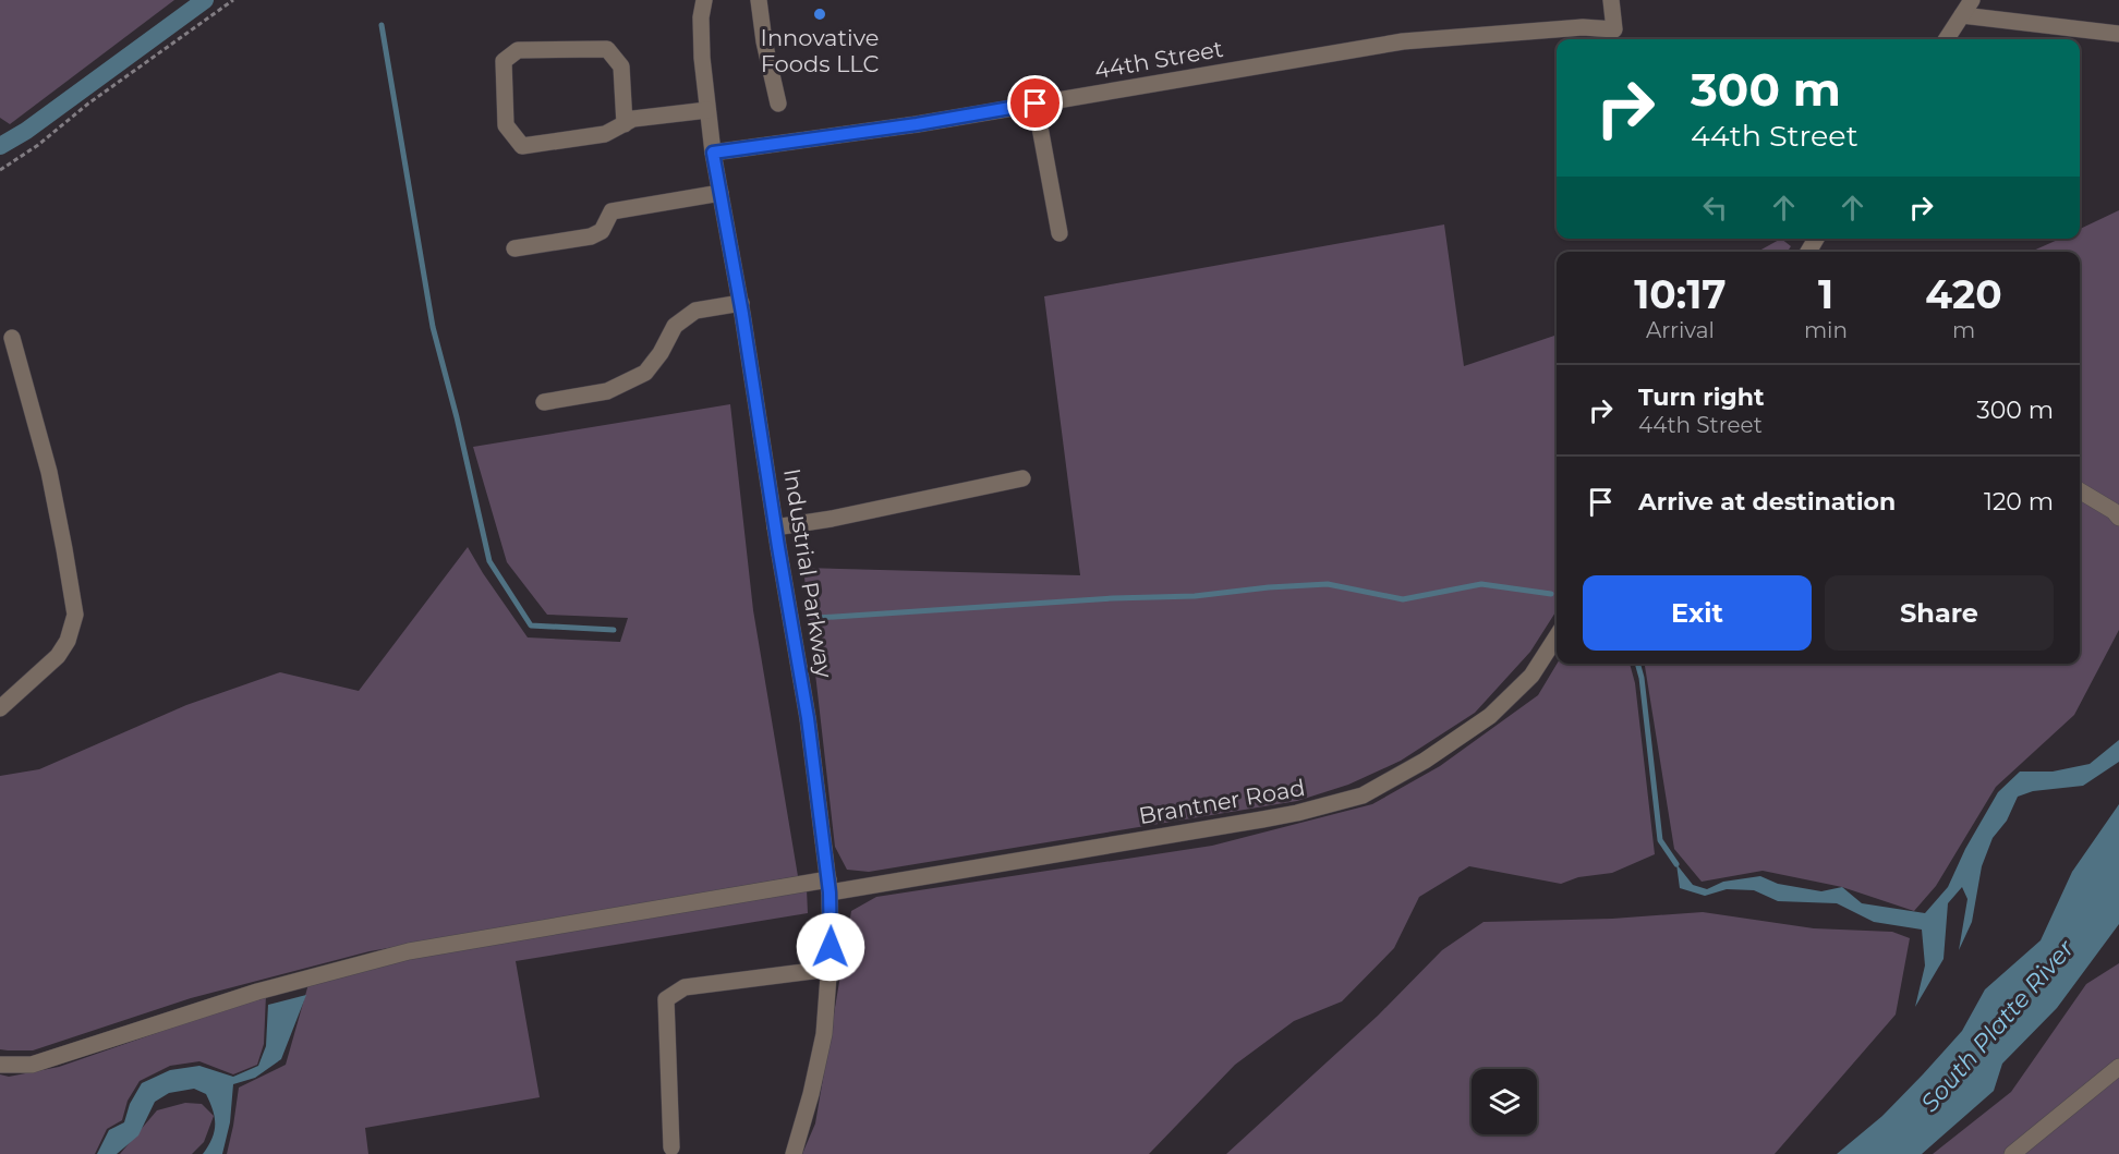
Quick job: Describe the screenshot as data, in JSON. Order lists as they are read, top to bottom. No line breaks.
{"streets":{"street":["44th Street","Industrial Parkway","Brantner Road"]},"crossings":[["44th Street","Industrial Parkway"],["Industrial Parkway","Brantner Road"]],"water":["South Platte River"],"places":["Innovative Foods LLC"],"page":{"turn":["300 m","44th Street"],"eta":["10:17","Arrival","1","min","420","m"],"list":[{"name":"Turn right","note":"44th Street","value":"300 m"},{"name":"Arrive at destination","value":"120 m"}],"buttons":["Exit","Share"]}}
